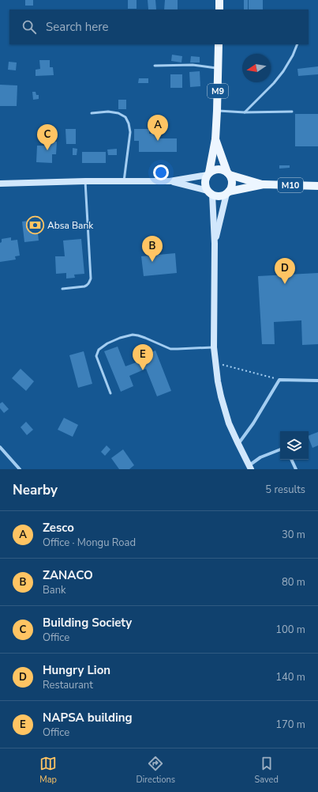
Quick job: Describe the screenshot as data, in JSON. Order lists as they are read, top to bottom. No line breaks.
{"streets":{"main road":["M9","M10"]},"crossings":[["M9","M10"]],"places":{"bank":["Absa Bank"]},"north":"left","page":{"search":"Search here","pins":["A","C","B","D","E"],"heading":["Nearby","5 results"],"list":[{"mark":"A","name":"Zesco","note":"Office · Mongu Road","value":"30 m"},{"mark":"B","name":"ZANACO","note":"Bank","value":"80 m"},{"mark":"C","name":"Building Society","note":"Office","value":"100 m"},{"mark":"D","name":"Hungry Lion","note":"Restaurant","value":"140 m"},{"mark":"E","name":"NAPSA building","note":"Office","value":"170 m"}],"nav":["Map","Directions","Saved"]}}
